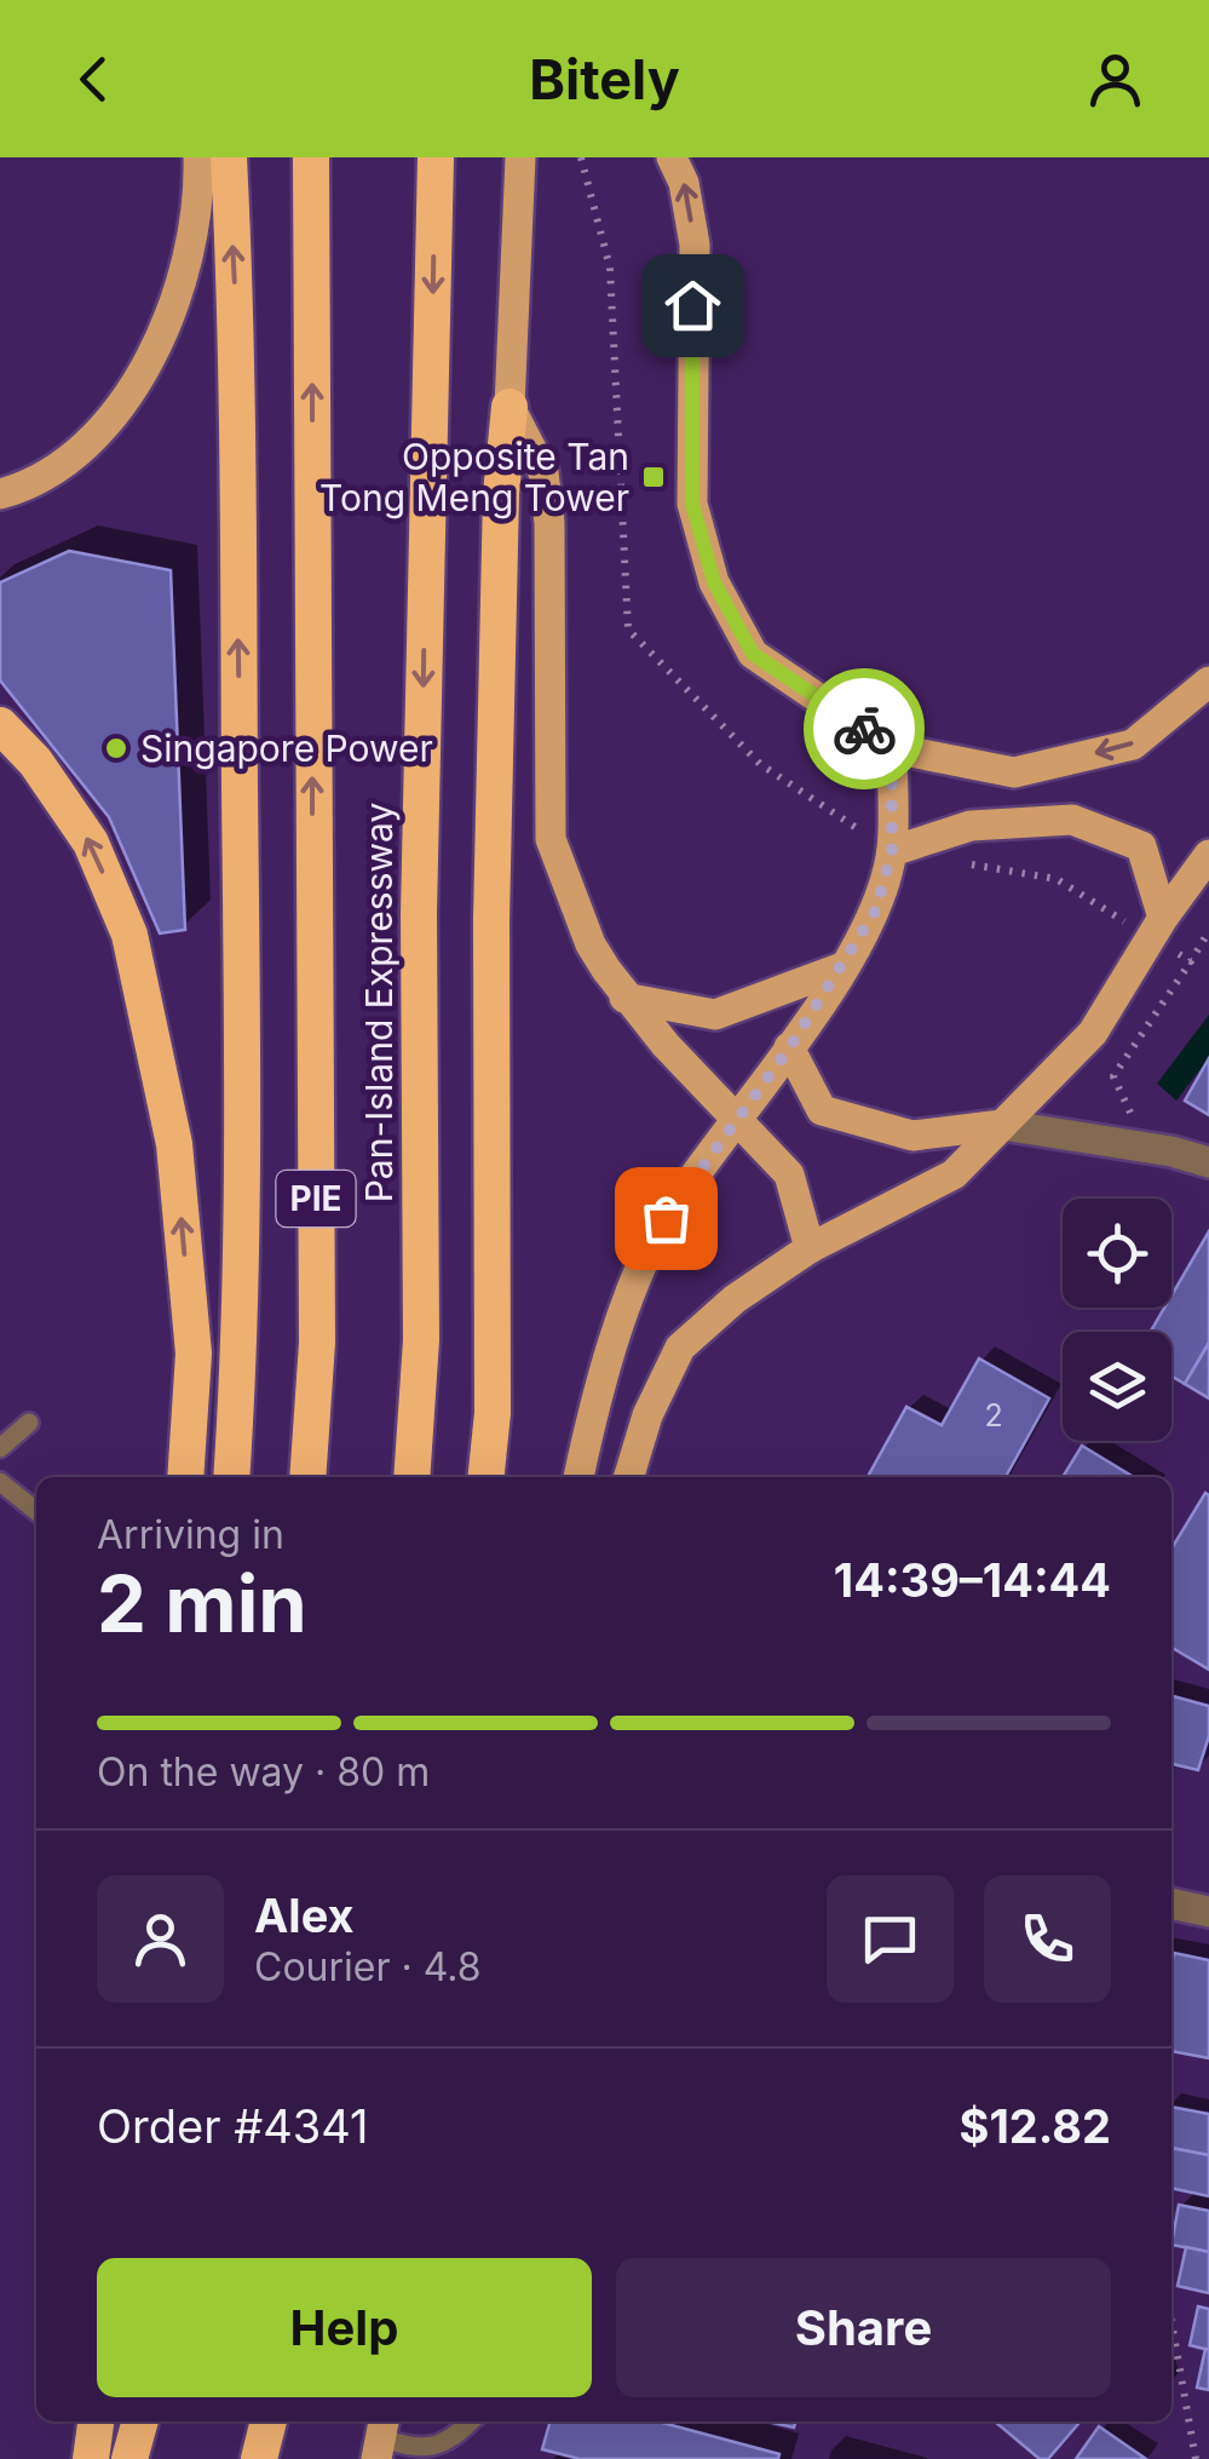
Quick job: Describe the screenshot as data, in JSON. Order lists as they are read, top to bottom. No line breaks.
{"streets":{"highway":["Pan-Island Expressway","PIE"]},"places":{"transit":["Opposite Tan Tong Meng Tower"],"other":["Singapore Power"]},"house_numbers":["2"],"page":{"header":"Bitely","heading":["2 min","Arriving in","14:39–14:44"],"panel":["Alex","Courier · 4.8","Order #4341","$12.82"],"bar":"On the way · 80 m","buttons":["Help","Share"]}}
